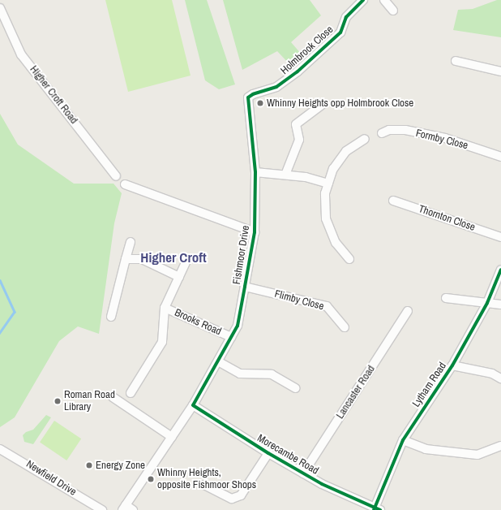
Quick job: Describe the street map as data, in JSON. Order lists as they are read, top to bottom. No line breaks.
{"streets":{"street":["Holmbrook Close","Higher Croft Road","Formby Close","Thornton Close","Fishmoor Drive","Flimby Close","Brooks Road","Lytham Road","Lancaster Road","Morecambe Road","Newfield Drive"]},"crossings":[["Holmbrook Close","Fishmoor Drive"],["Fishmoor Drive","Flimby Close"],["Fishmoor Drive","Brooks Road"],["Fishmoor Drive","Morecambe Road"],["Lytham Road","Morecambe Road"],["Lancaster Road","Morecambe Road"]],"districts":["Higher Croft"],"places":["Whinny Heights opp Holmbrook Close","Roman Road Library","Energy Zone","Whinny Heights, opposite Fishmoor Shops"]}
